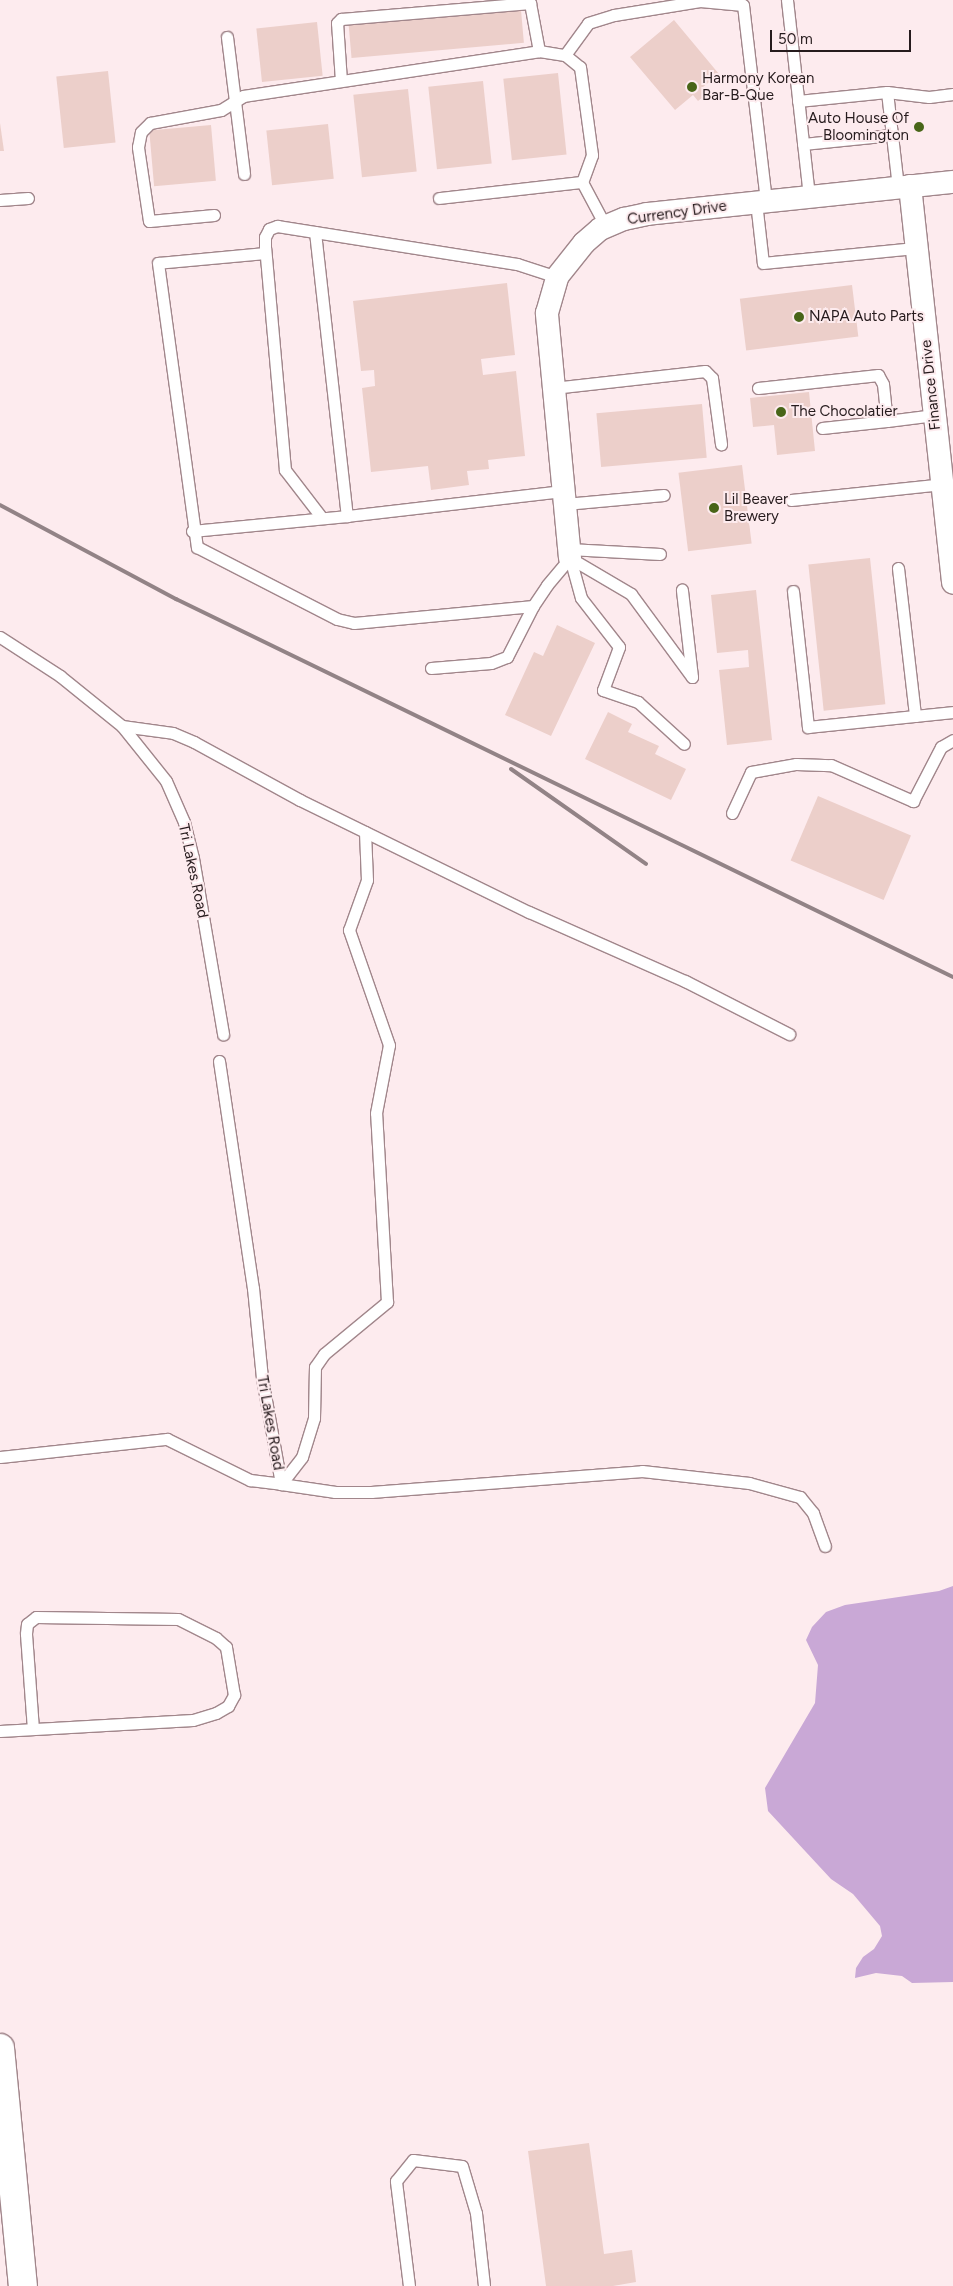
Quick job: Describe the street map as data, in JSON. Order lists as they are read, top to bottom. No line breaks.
{"streets":{"street":["Currency Drive","Finance Drive"],"lane":["Tri Lakes Road"]},"crossings":[["Currency Drive","Finance Drive"]],"places":["Harmony Korean Bar-B-Que","Auto House Of Bloomington","NAPA Auto Parts","The Chocolatier","Lil Beaver Brewery"],"scale_bar":"50 m"}
